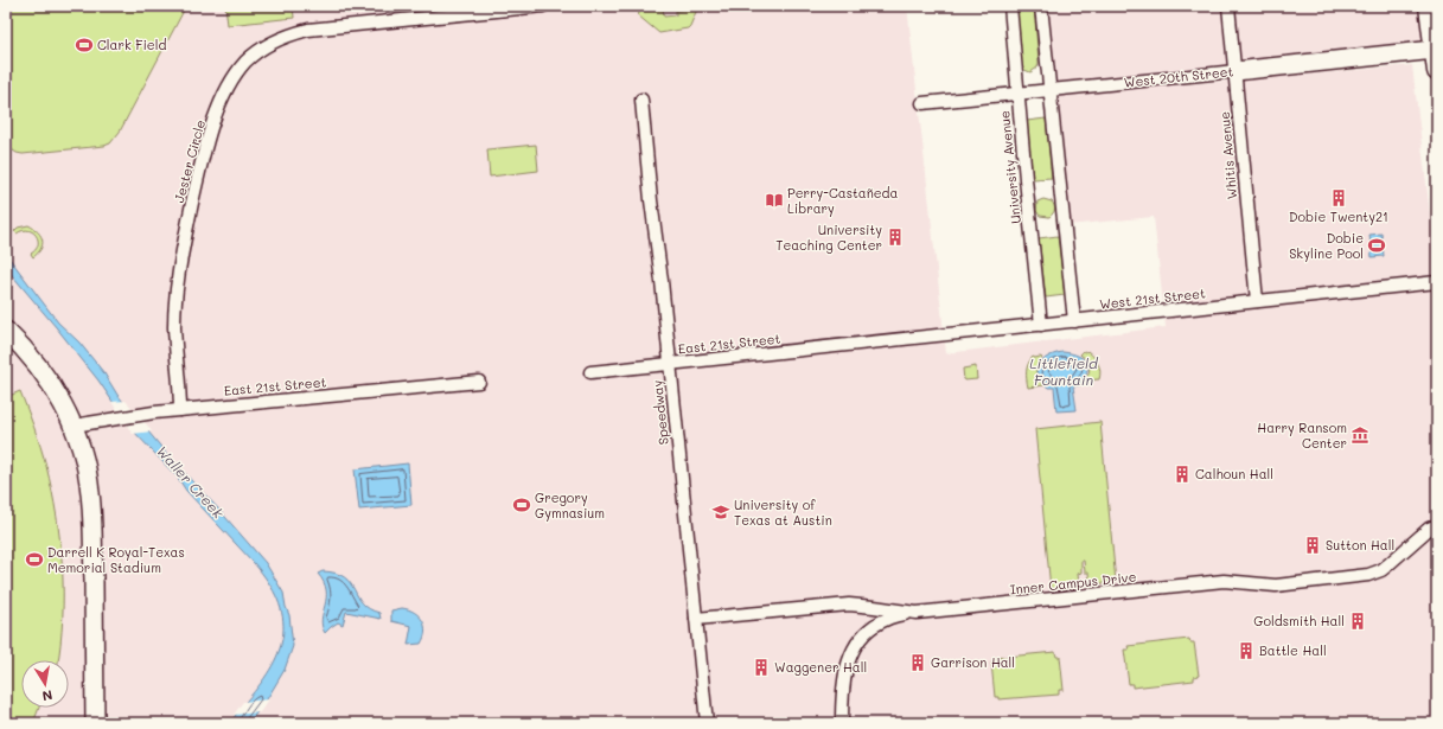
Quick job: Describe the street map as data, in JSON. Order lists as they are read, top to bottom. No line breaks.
{"streets":{"street":["West 20th Street","Whitis Avenue","Jester Circle","University Avenue","West 21st Street","East 21st Street","Speedway","Inner Campus Drive"]},"crossings":[["West 20th Street","Whitis Avenue"],["West 20th Street","University Avenue"],["Whitis Avenue","West 21st Street"],["Jester Circle","East 21st Street"],["University Avenue","West 21st Street"],["West 21st Street","East 21st Street"],["East 21st Street","Speedway"],["Speedway","Inner Campus Drive"]],"water":["Littlefield Fountain","Waller Creek"],"places":{"sports":["Clark Field","Dobie Skyline Pool","Gregory Gymnasium","Darrell K Royal-Texas Memorial Stadium"],"building":["Dobie Twenty21","University Teaching Center","Calhoun Hall","Sutton Hall","Goldsmith Hall","Battle Hall","Garrison Hall","Waggener Hall"],"library":["Perry-Castañeda Library"],"museum":["Harry Ransom Center"],"school or university":["University of Texas at Austin"]},"north":"bottom"}
